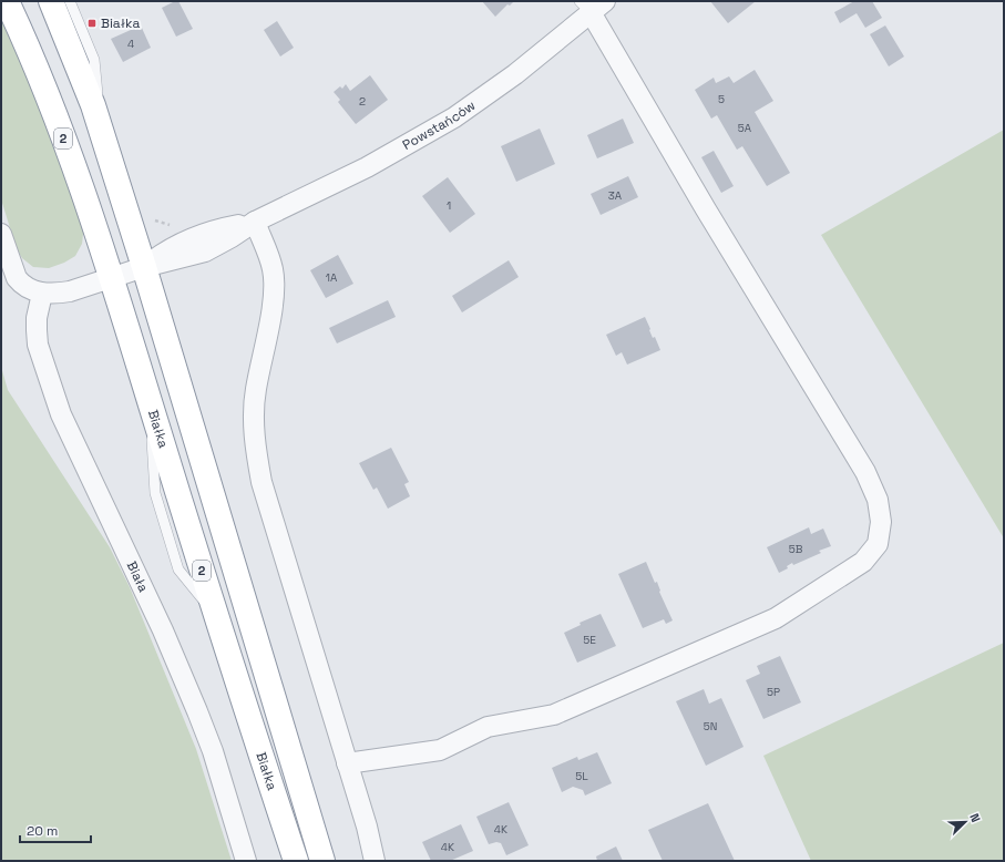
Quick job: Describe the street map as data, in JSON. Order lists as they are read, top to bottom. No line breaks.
{"streets":{"highway":["2","Białka"],"street":["Powstańców","Biała"]},"crossings":[["Powstańców","Białka"],["Powstańców","Biała"]],"places":{"transit":["Białka"]},"house_numbers":["4","5","2","5A","3A","1","1A","5B","5E","5P","5N","5L","4K","4K"],"scale_bar":"20 m","north":"top right"}
